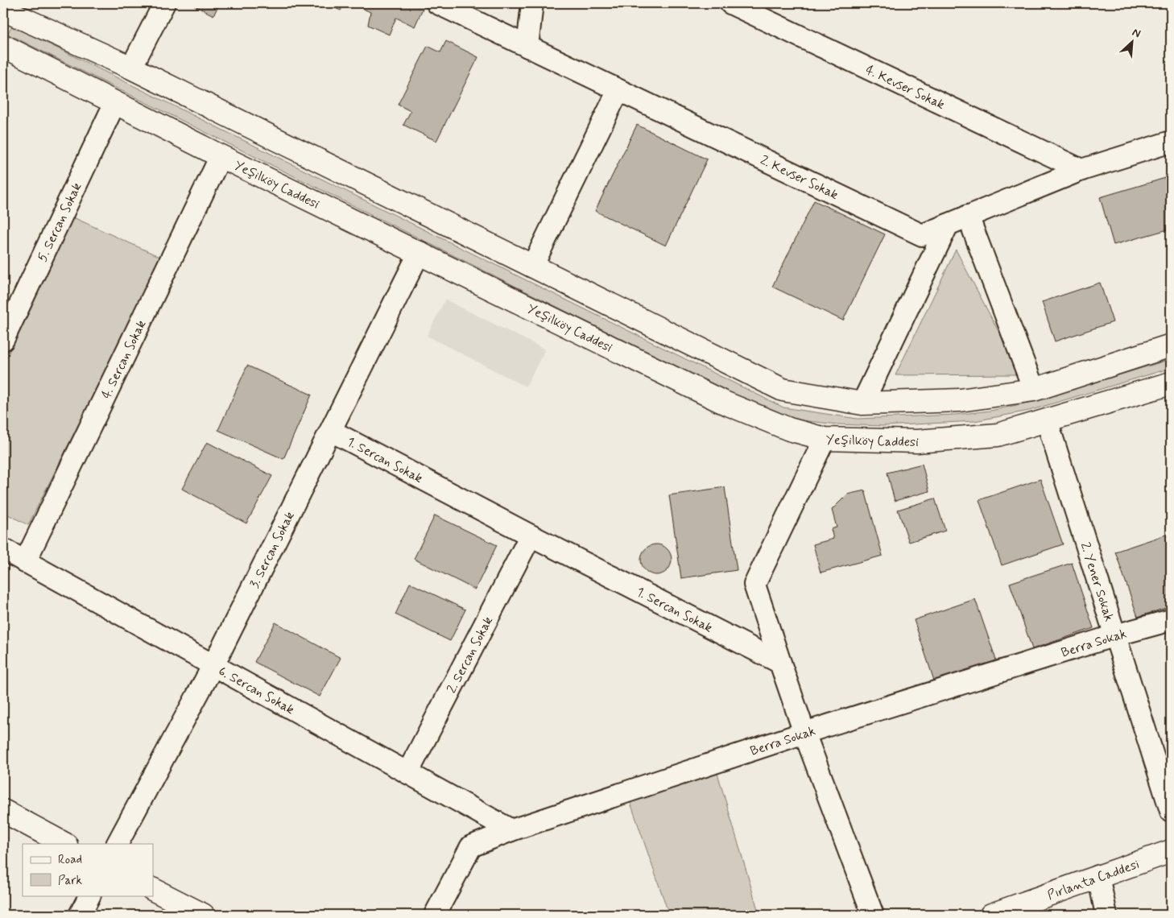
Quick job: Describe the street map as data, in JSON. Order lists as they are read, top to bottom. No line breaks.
{"streets":{"street":["4. Kevser Sokak","2. Kevser Sokak","Yeşilköy Caddesi","5. Sercan Sokak","4. Sercan Sokak","1. Sercan Sokak","3. Sercan Sokak","2. Yener Sokak","Berra Sokak","2. Sercan Sokak","6. Sercan Sokak","Pırlanta Caddesi"]},"crossings":[["4. Kevser Sokak","2. Kevser Sokak"],["Yeşilköy Caddesi","5. Sercan Sokak"],["Yeşilköy Caddesi","4. Sercan Sokak"],["Yeşilköy Caddesi","3. Sercan Sokak"],["Yeşilköy Caddesi","2. Yener Sokak"],["4. Sercan Sokak","6. Sercan Sokak"],["1. Sercan Sokak","3. Sercan Sokak"],["1. Sercan Sokak","2. Sercan Sokak"],["3. Sercan Sokak","6. Sercan Sokak"],["2. Yener Sokak","Berra Sokak"],["Berra Sokak","6. Sercan Sokak"],["2. Sercan Sokak","6. Sercan Sokak"]],"legend":["Road","Park"],"north":"top right"}
